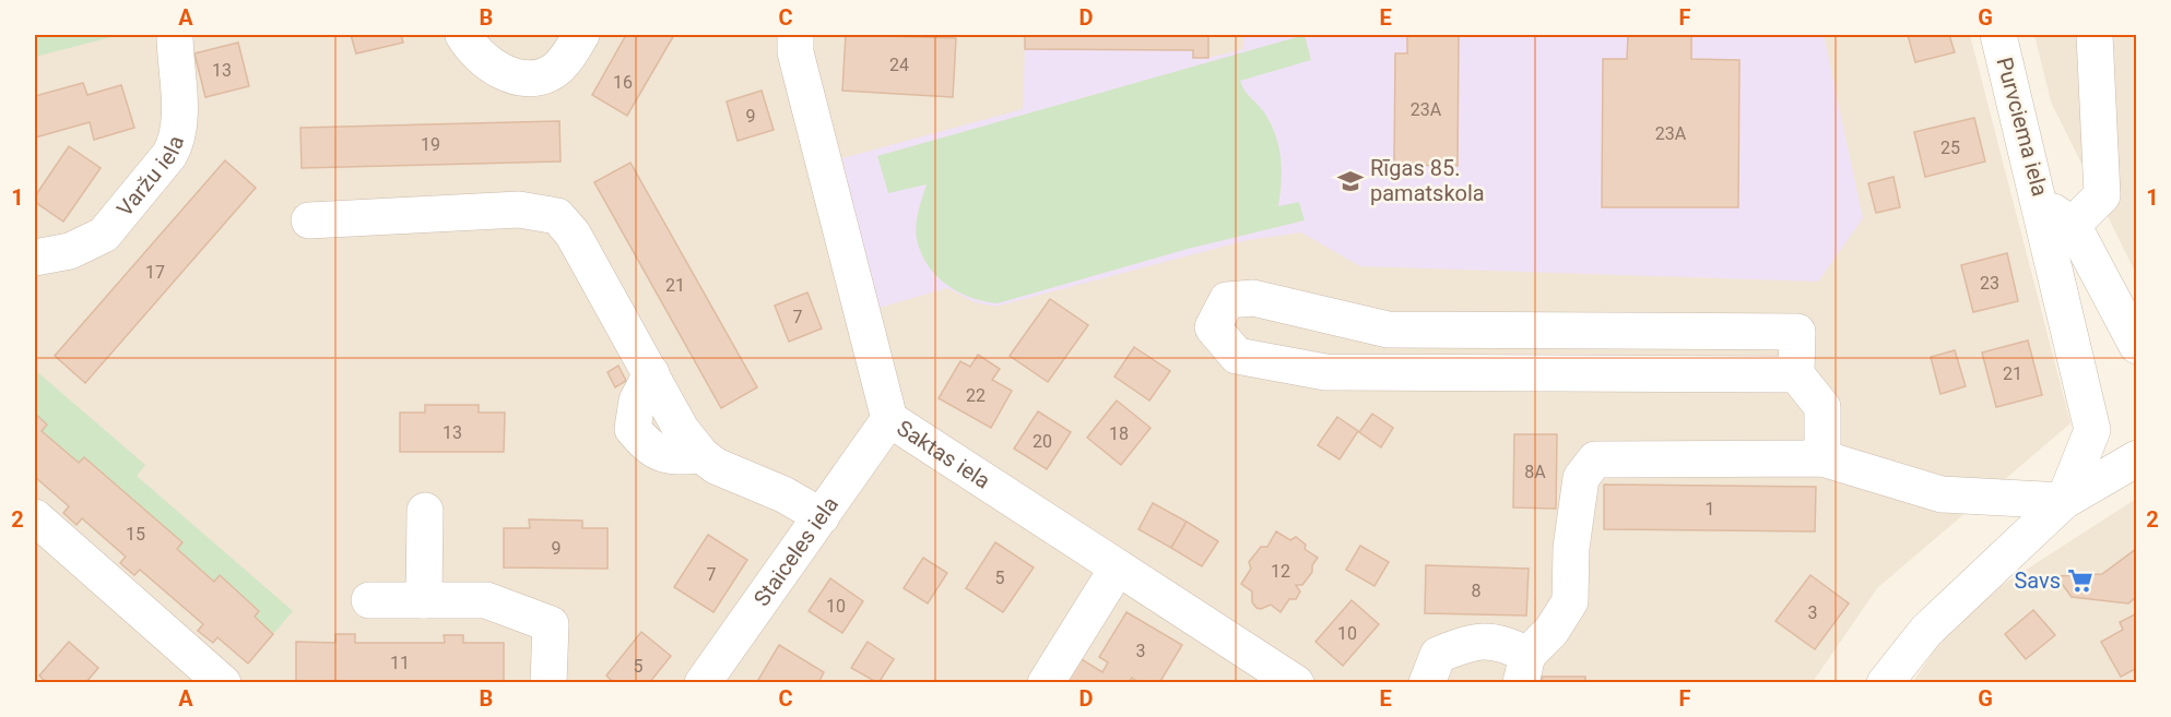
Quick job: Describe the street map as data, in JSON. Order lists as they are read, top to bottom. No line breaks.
{"streets":{"street":["Purvciema iela","Varžu iela","Saktas iela","Staiceles iela"]},"crossings":[["Saktas iela","Staiceles iela"]],"places":{"school or university":["Rīgas 85. pamatskola"],"supermarket":["Savs"]},"house_numbers":["24","13","16","23A","9","23A","19","25","17","23","21","7","21","22","13","18","20","8A","1","15","9","12","7","5","8","10","3","10","3","11","5"],"grid":{"columns":["A","B","C","D","E","F","G"],"rows":["1","2"]}}
